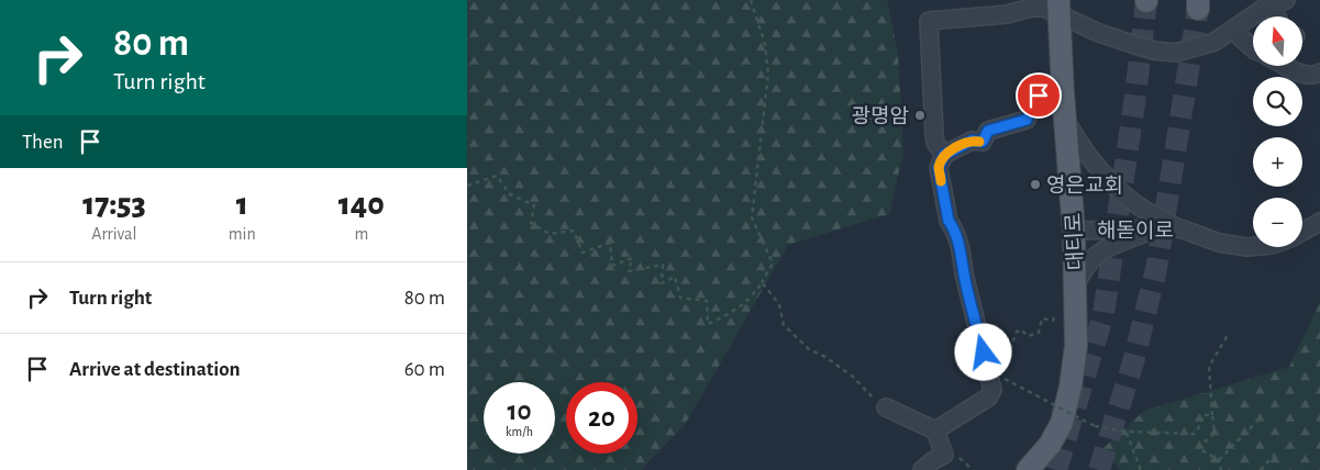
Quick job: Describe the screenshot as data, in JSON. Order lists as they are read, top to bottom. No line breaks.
{"streets":{"main road":["대티로"],"street":["해돋이로"]},"crossings":[["해돋이로","대티로"]],"places":["광명암","영은교회"],"north":"top","page":{"turn":["80 m","Turn right"],"map_buttons":["+","−"],"then":"Then","eta":["17:53","Arrival","1","min","140","m"],"list":[{"name":"Turn right","value":"80 m"},{"name":"Arrive at destination","value":"60 m"}],"speed":"10 km/h","limit":"20"}}
